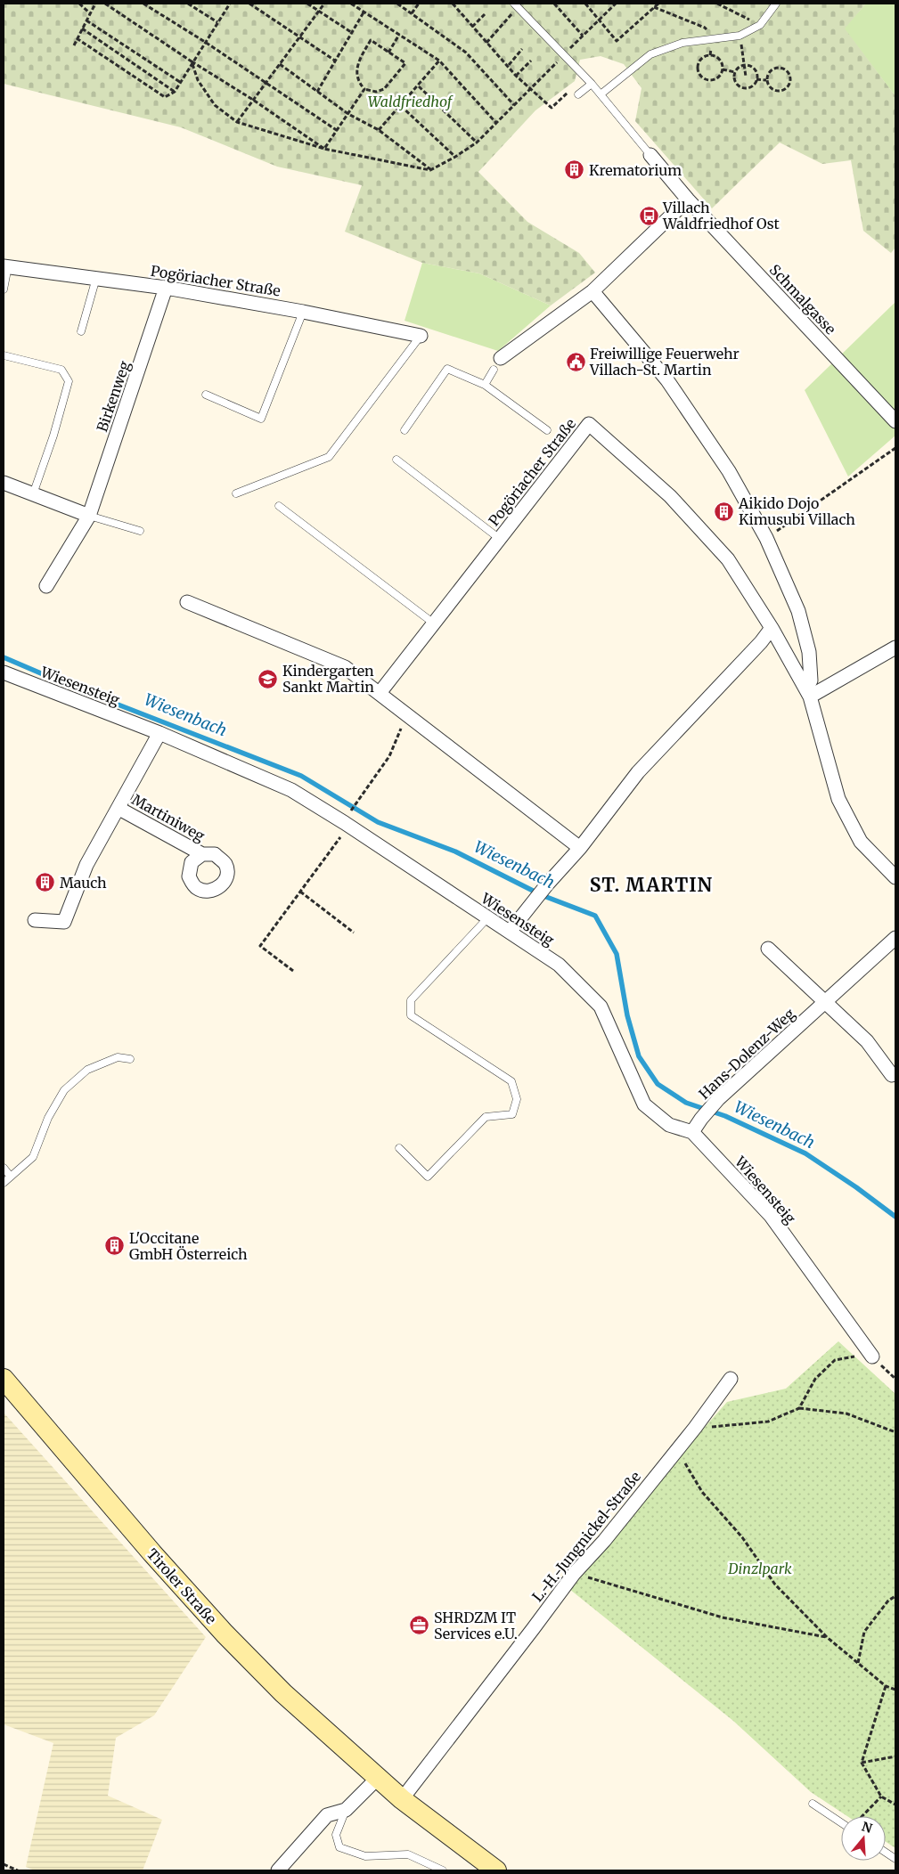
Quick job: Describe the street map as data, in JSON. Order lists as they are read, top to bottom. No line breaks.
{"streets":{"main road":["Tiroler Straße"],"street":["Pogöriacher Straße","Schmalgasse","Birkenweg","Wiesensteig","Martiniweg","Hans-Dolenz-Weg","L.-H.-Jungnickel-Straße"]},"crossings":[["Pogöriacher Straße","Birkenweg"],["Wiesensteig","Martiniweg"],["Wiesensteig","Hans-Dolenz-Weg"],["L.-H.-Jungnickel-Straße","Tiroler Straße"]],"districts":["ST. MARTIN"],"water":["Wiesenbach"],"parks":["Waldfriedhof","Dinzlpark"],"places":{"building":["Krematorium","Aikido Dojo Kimusubi Villach","Mauch","L'Occitane GmbH Österreich"],"bus stop":["Villach Waldfriedhof Ost"],"public building":["Freiwillige Feuerwehr Villach-St. Martin"],"school or university":["Kindergarten Sankt Martin"],"office":["SHRDZM IT Services e.U."]},"north":"top"}
